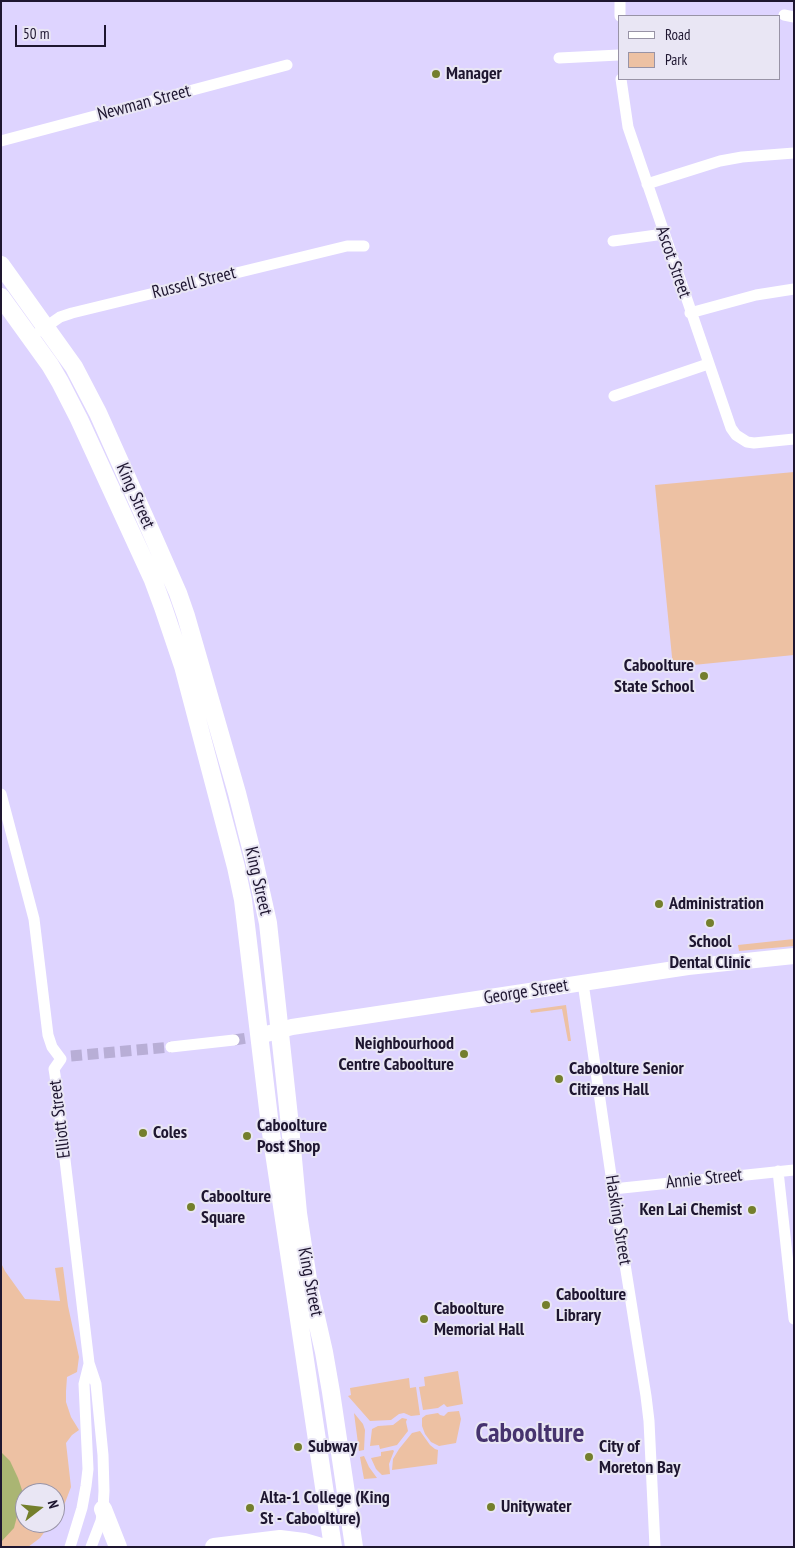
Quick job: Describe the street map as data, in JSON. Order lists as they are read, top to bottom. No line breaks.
{"streets":{"main road":["King Street"],"street":["Newman Street","Ascot Street","Russell Street","George Street","Elliott Street","Annie Street","Hasking Street"]},"crossings":[["Russell Street","King Street"],["King Street","George Street"],["George Street","Hasking Street"],["Annie Street","Hasking Street"]],"districts":["Caboolture"],"places":["Manager","Caboolture State School","Administration","School Dental Clinic","Neighbourhood Centre Caboolture","Caboolture Senior Citizens Hall","Coles","Caboolture Post Shop","Caboolture Square","Ken Lai Chemist","Caboolture Library","Caboolture Memorial Hall","Subway","City of Moreton Bay","Unitywater","Alta-1 College (King St - Caboolture)"],"legend":["Road","Park"],"scale_bar":"50 m","north":"right"}
